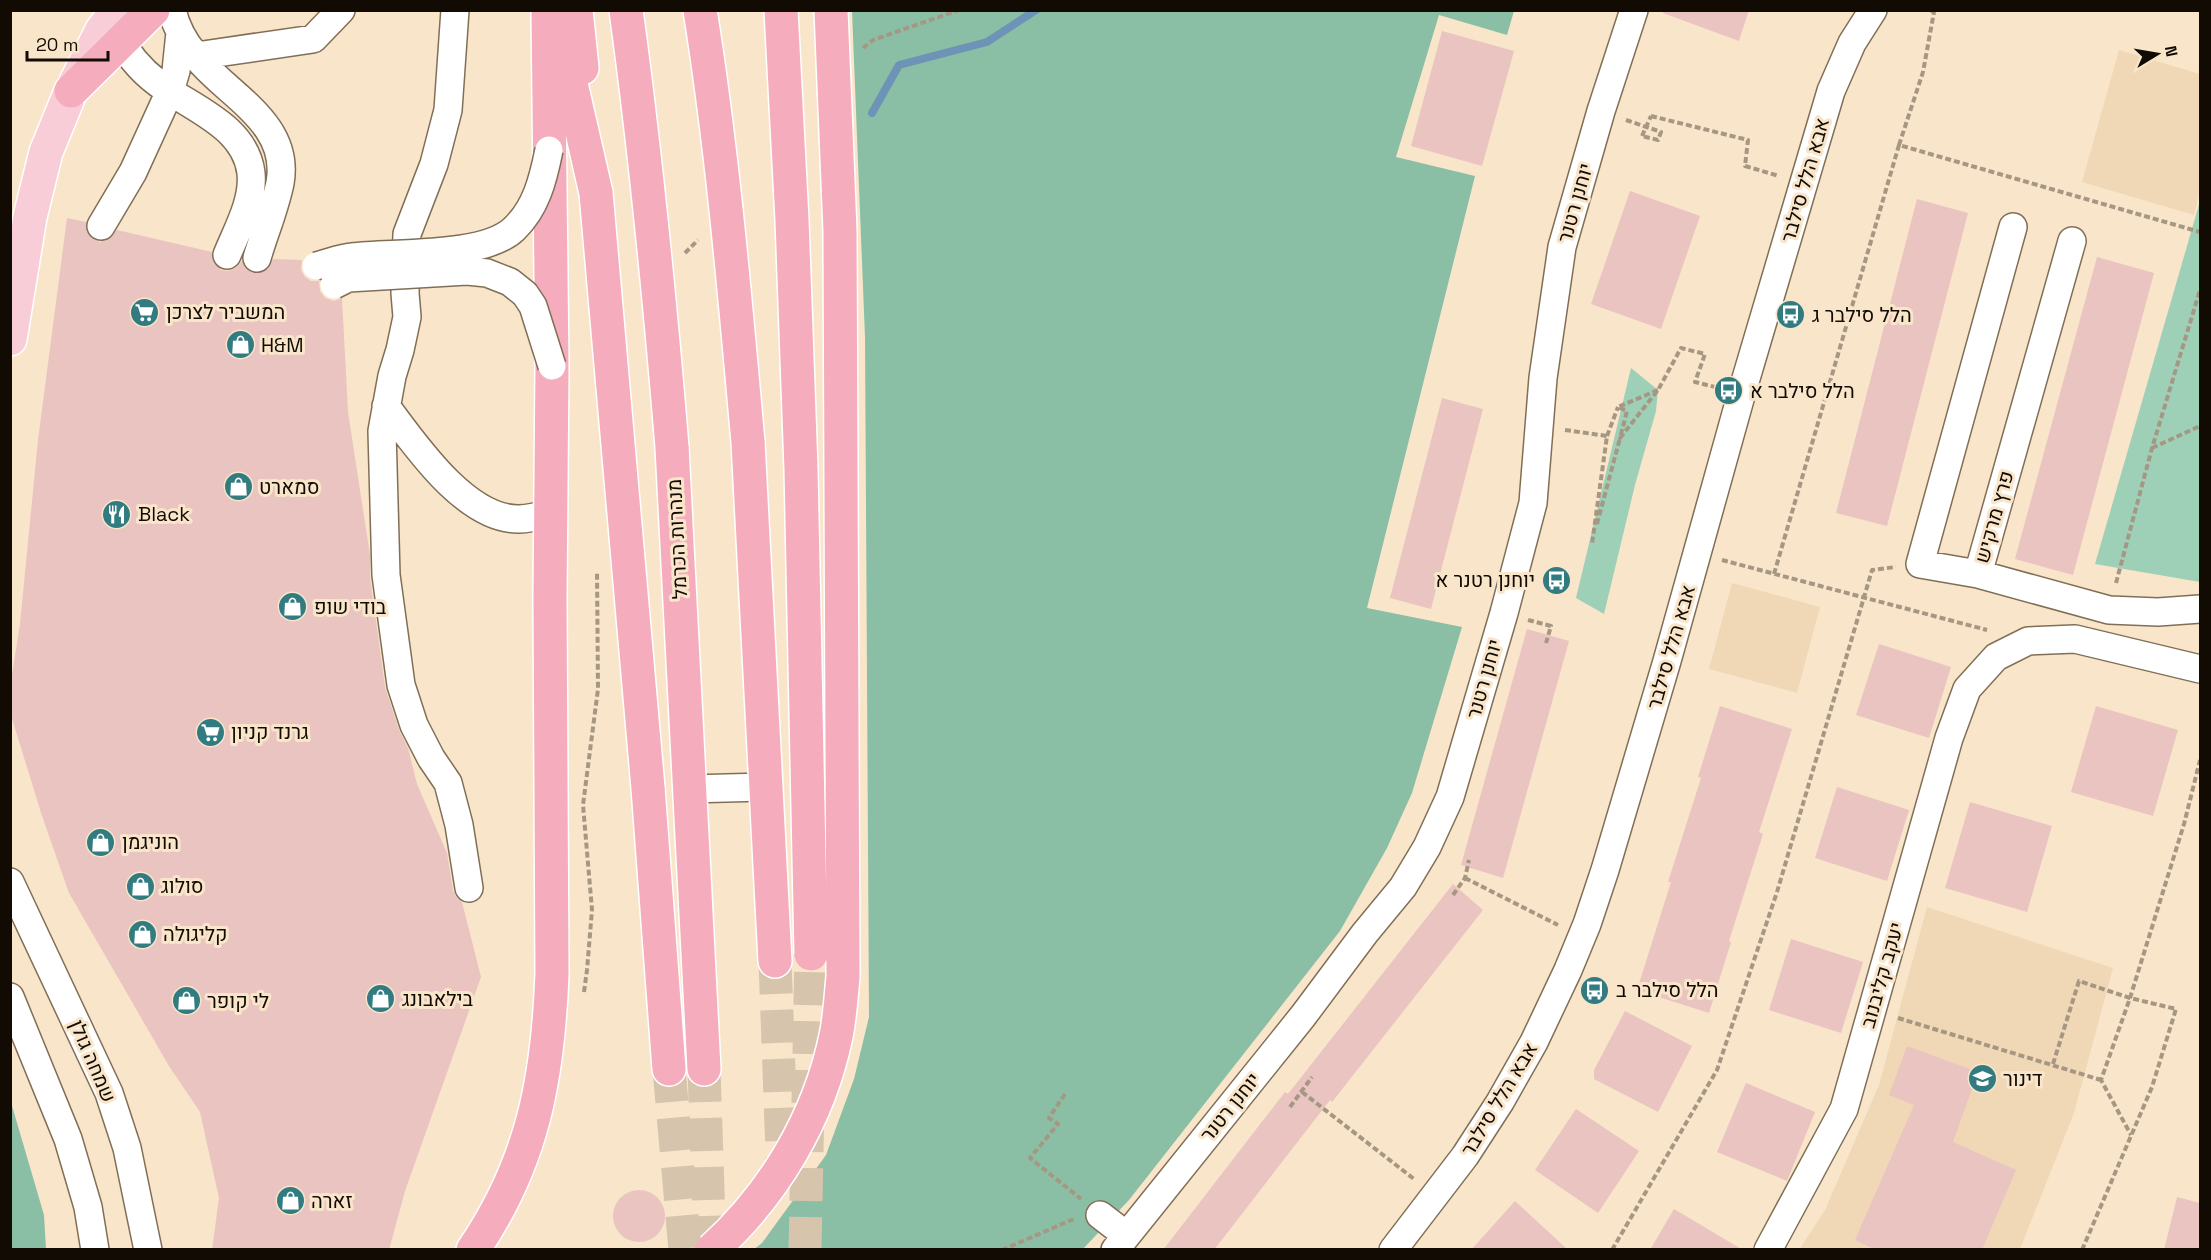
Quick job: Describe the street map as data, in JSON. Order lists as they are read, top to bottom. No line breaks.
{"streets":{"highway":["מנהרות הכרמל"],"street":["אבא הלל סילבר","יוחנן רטנר","פרץ מרקיש","יעקב קליבנוב","שמחה גולן"]},"places":{"supermarket":["המשביר לצרכן","גרנד קניון"],"bus stop":["הלל סילבר ג","הלל סילבר א","יוחנן רטנר א","הלל סילבר ב"],"shop":["H&M","סמארט","בודי שופ","הוניגמן","סולוג","קליגולה","בילאבונג","לי קופר","זארה"],"restaurant":["Black"],"school or university":["דינור"]},"scale_bar":"20 m","north":"right"}
